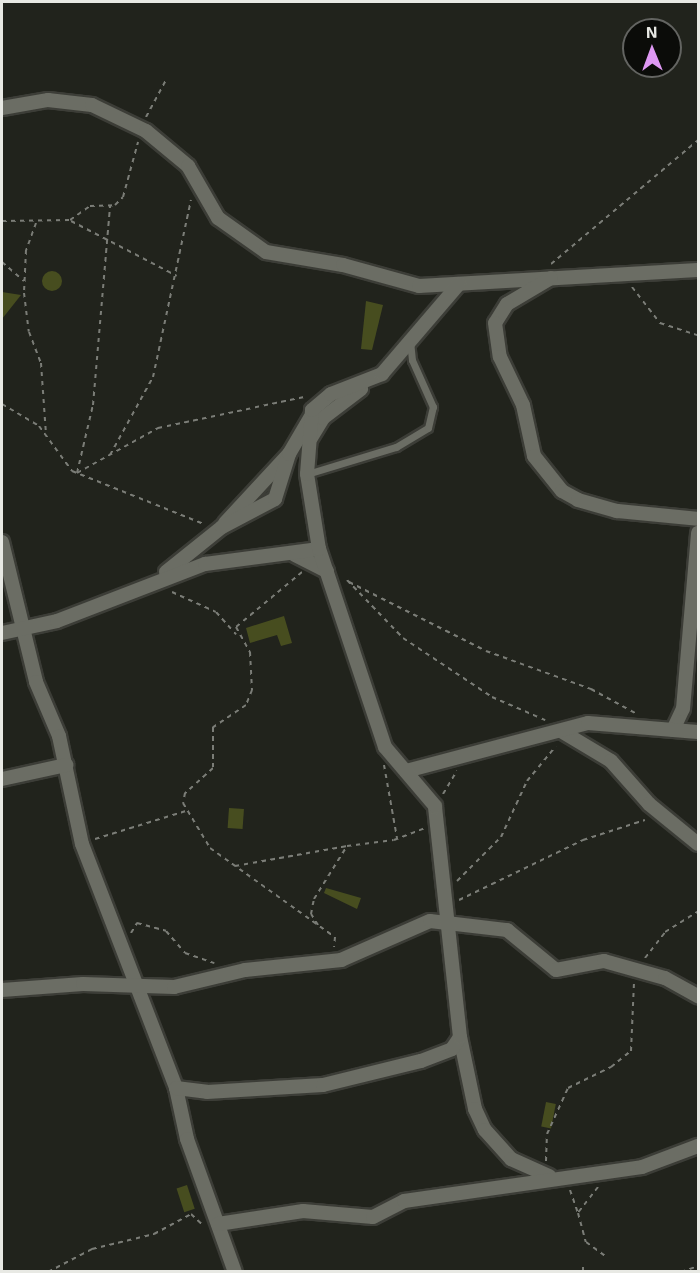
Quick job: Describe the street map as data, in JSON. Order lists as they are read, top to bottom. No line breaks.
{"north":"top"}
